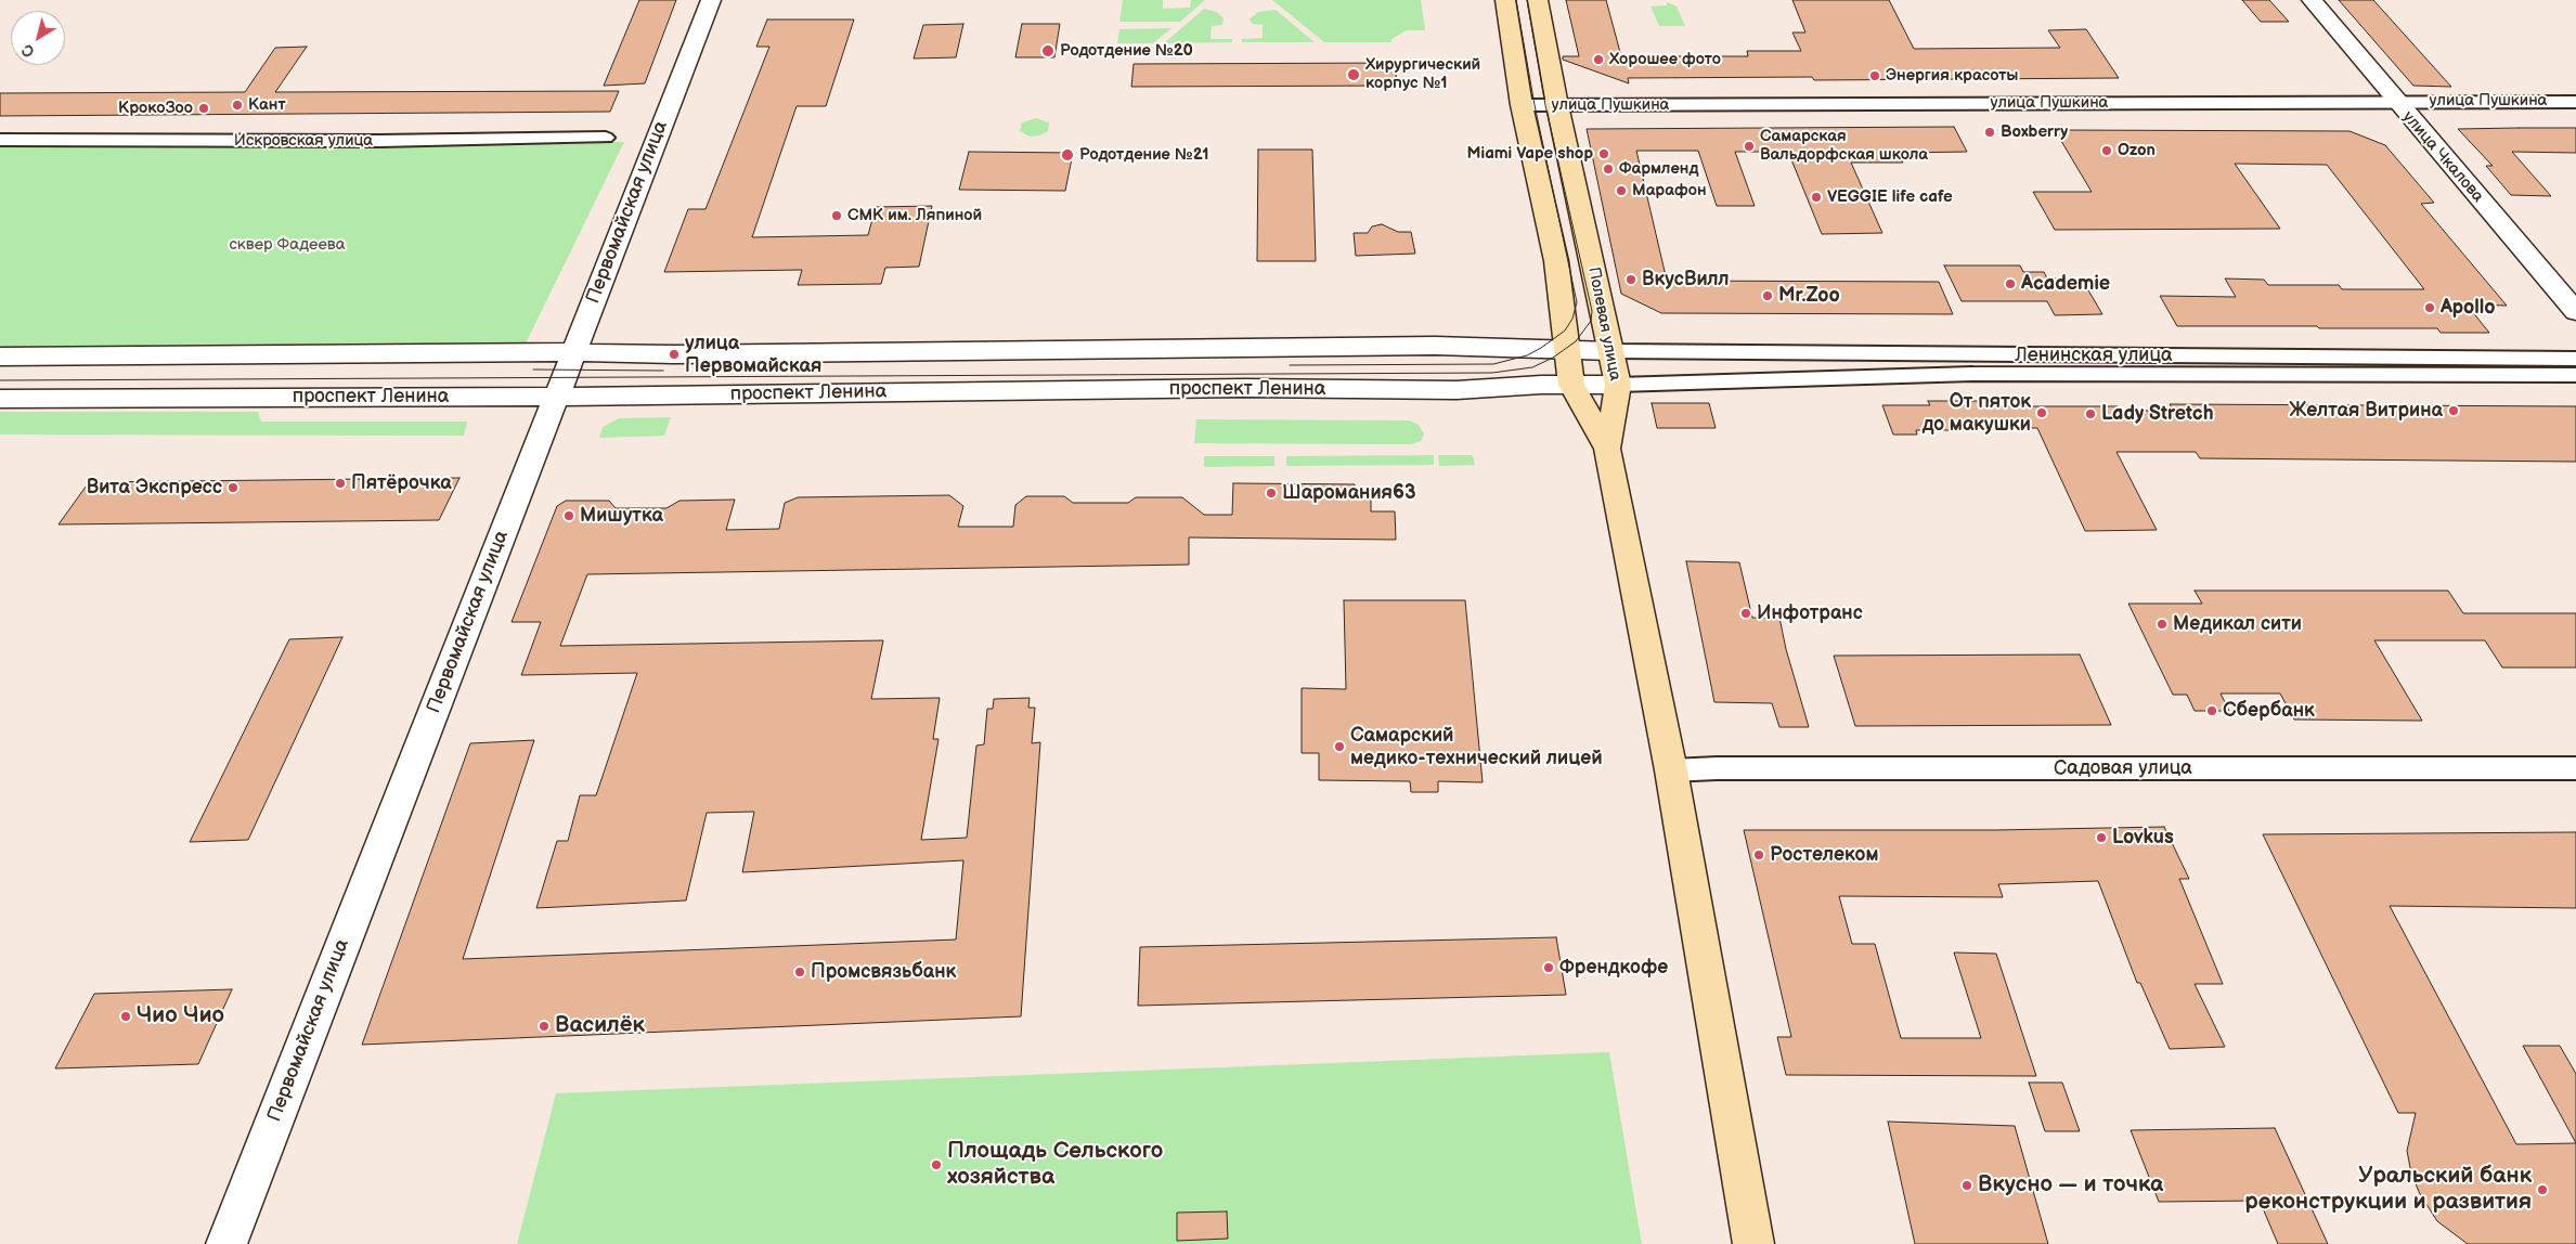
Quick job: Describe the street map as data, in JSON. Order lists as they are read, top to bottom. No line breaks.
{"streets":{"main road":["улица Чкалова","Первомайская улица","Полевая улица","проспект Ленина"],"street":["улица Пушкина","Искровская улица","Ленинская улица","Садовая улица"]},"crossings":[["улица Пушкина","улица Чкалова"],["улица Пушкина","Полевая улица"],["Первомайская улица","проспект Ленина"],["Полевая улица","Ленинская улица"],["Полевая улица","проспект Ленина"],["Ленинская улица","проспект Ленина"]],"parks":["сквер Фадеева"],"places":["Родотдение №20","Хорошее фото","Хирургический корпус №1","Энергия красоты","Кант","КрокоЗоо","Boxberry","Самарская Вальдорфская школа","Ozon","Miami Vape shop","Родотдение №21","Фармленд","Марафон","VEGGIE life cafe","СМК им. Ляпиной","ВкусВилл","Academie","Mr.Zoo","Apollo","улица Первомайская","Желтая Витрина","От пяток до макушки","Lady Stretch","Пятёрочка","Вита Экспресс","Шаромания63","Мишутка","Инфотранс","Медикал сити","Сбербанк","Самарский медико-технический лицей","Lovkus","Ростелеком","Френдкофе","Промсвязьбанк","Чио Чио","Василёк","Площадь Сельского хозяйства","Вкусно — и точка","Уральский банк реконструкции и развития"],"north":"bottom left"}
